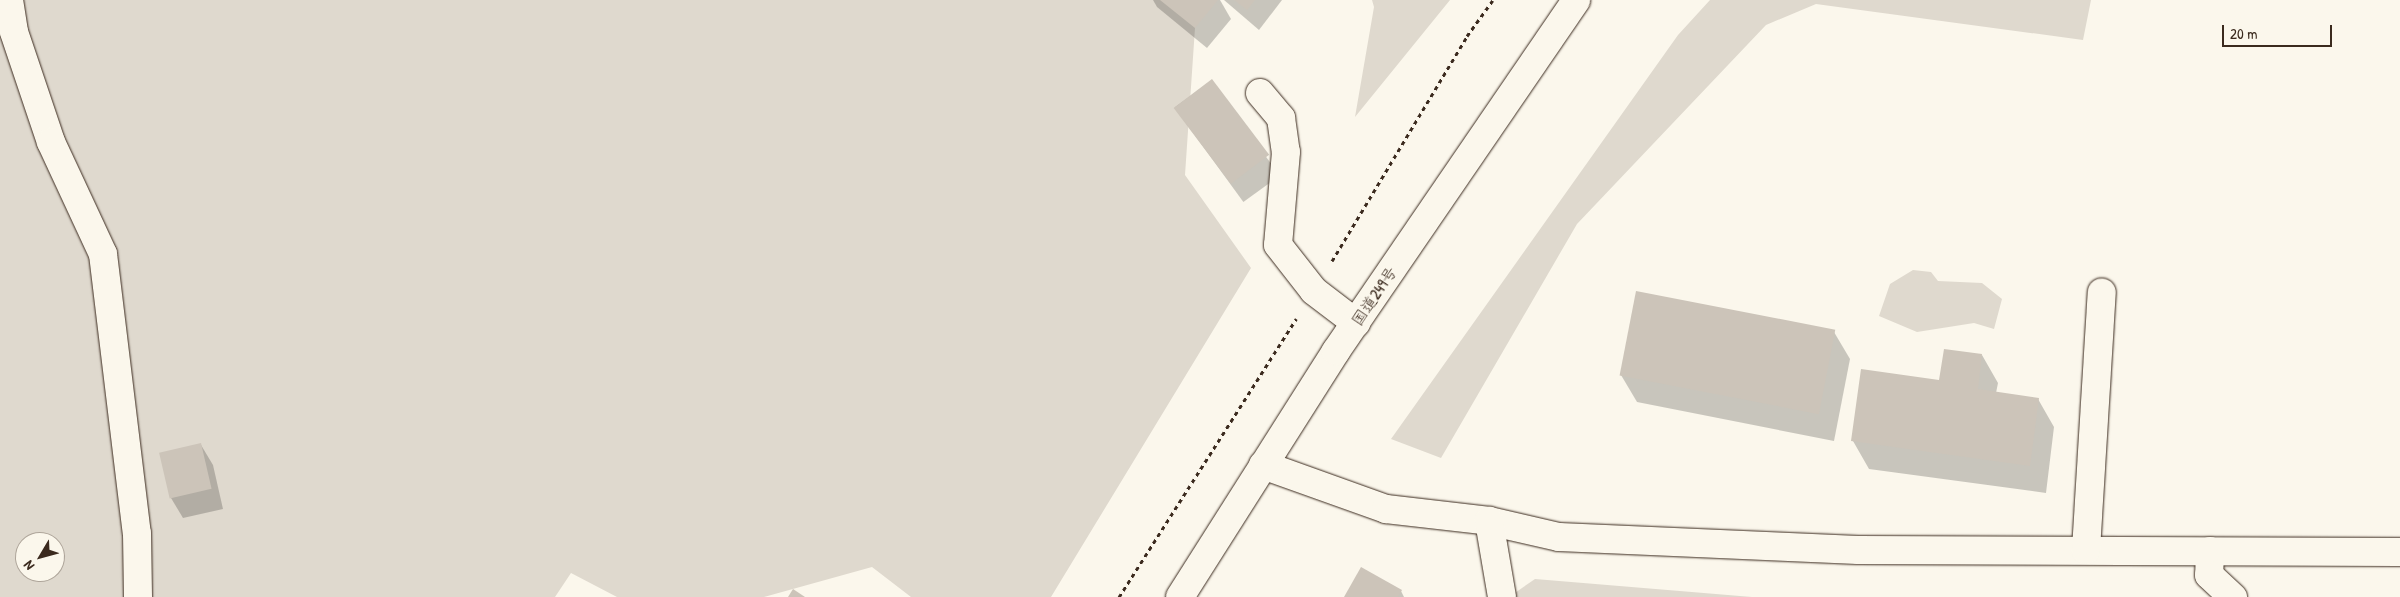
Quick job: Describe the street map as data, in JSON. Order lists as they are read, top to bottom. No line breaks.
{"streets":{"main road":["国道249号"]},"scale_bar":"20 m","north":"bottom left"}
